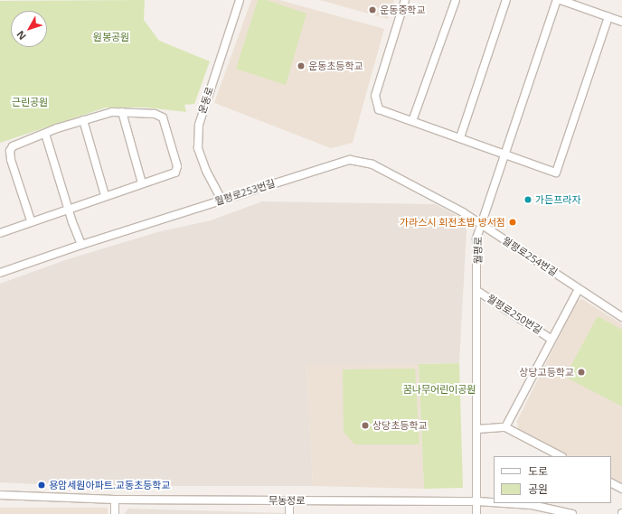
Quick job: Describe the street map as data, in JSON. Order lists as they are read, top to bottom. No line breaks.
{"streets":{"street":["운동로","월평로253번길","월평로","월평로254번길","월평로250번길","무농정로"]},"crossings":[["운동로","월평로253번길"],["월평로253번길","월평로"],["월평로253번길","월평로254번길"],["월평로","월평로254번길"],["월평로","월평로250번길"],["월평로","무농정로"]],"parks":["원봉공원","근린공원","꿈나무어린이공원"],"places":["운동중학교","운동초등학교","가든프라자","가라스시 회전초밥 방서점","상당고등학교","상당초등학교","용암세원아파트.교동초등학교"],"legend":["도로","공원"],"north":"bottom left"}
